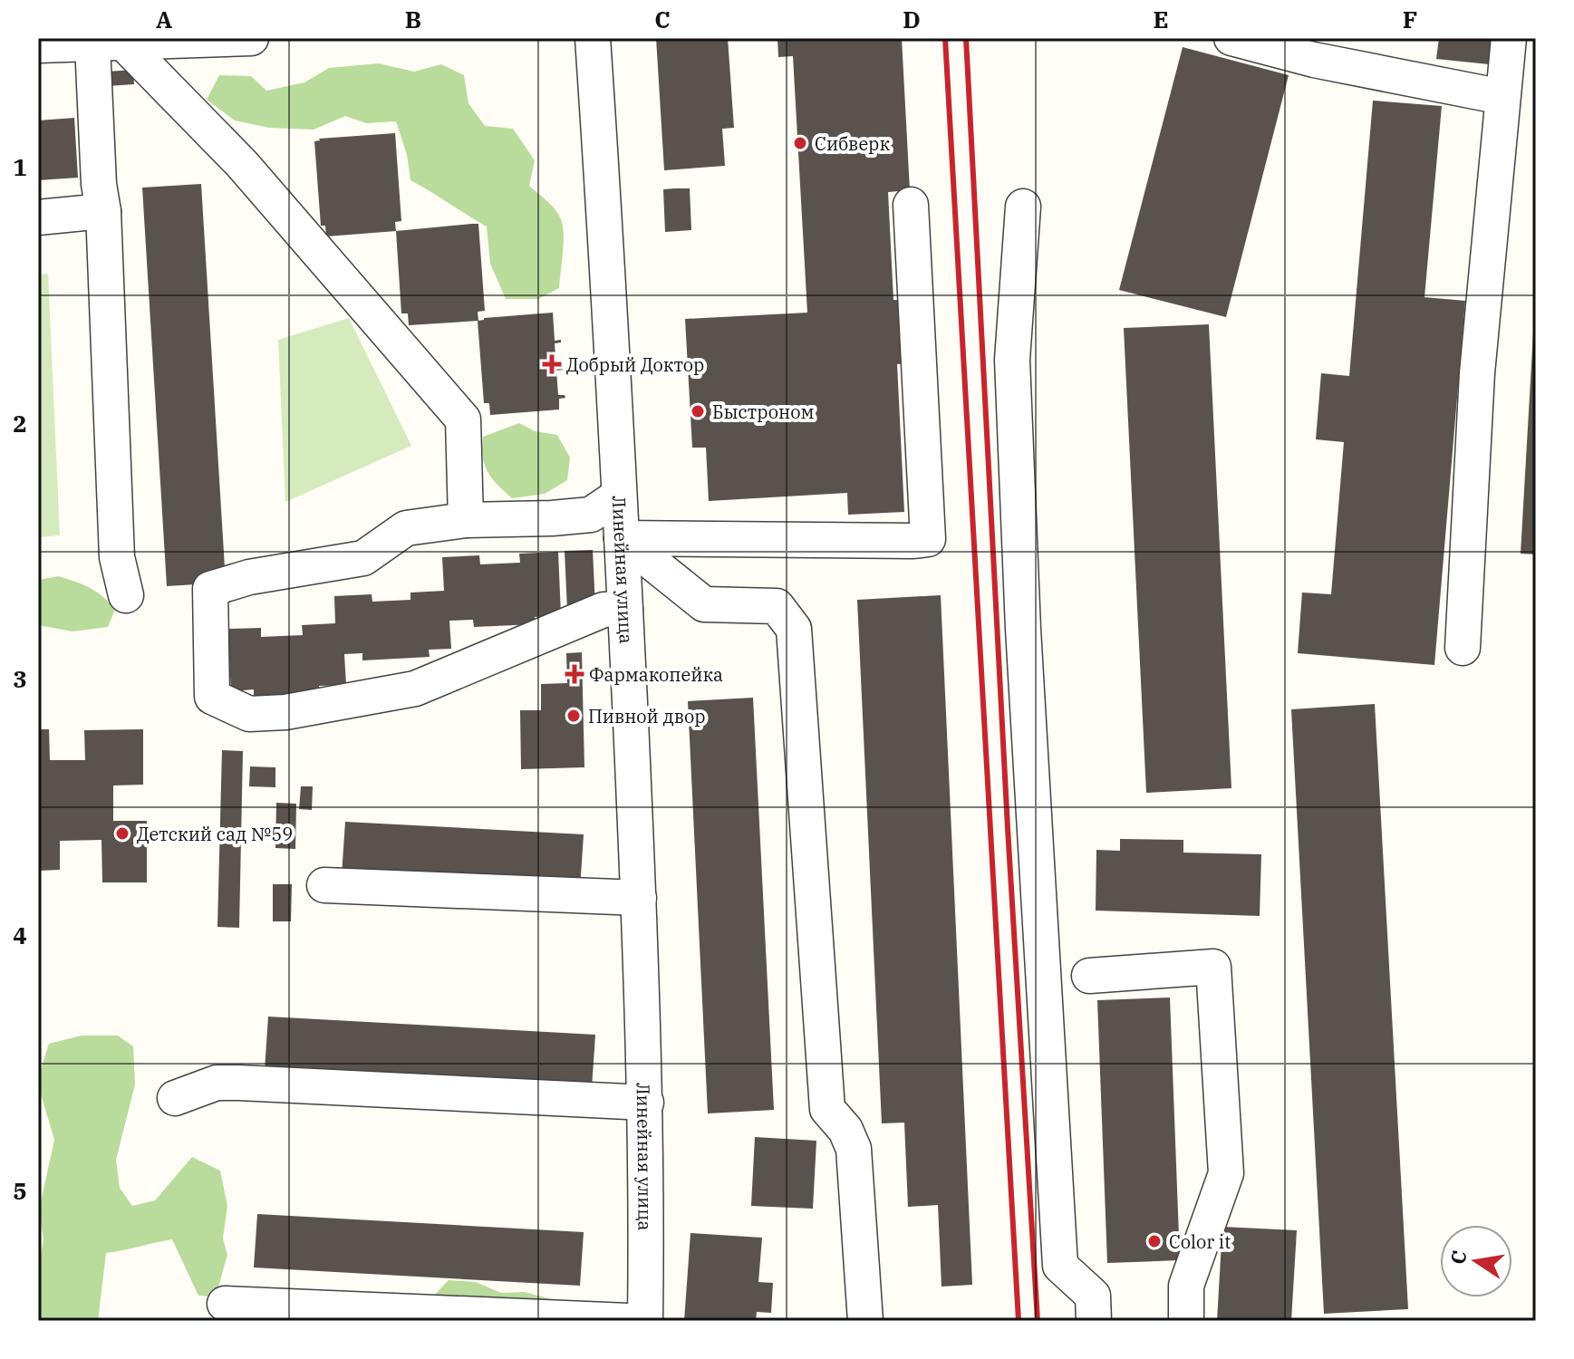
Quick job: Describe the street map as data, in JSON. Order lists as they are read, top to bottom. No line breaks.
{"streets":{"street":["Линейная улица"]},"places":{"other":["Сибверк","Быстроном","Пивной двор","Детский сад №59","Color it"],"health":["Добрый Доктор","Фармакопейка"]},"north":"left","grid":{"columns":["A","B","C","D","E","F"],"rows":["1","2","3","4","5"]}}
